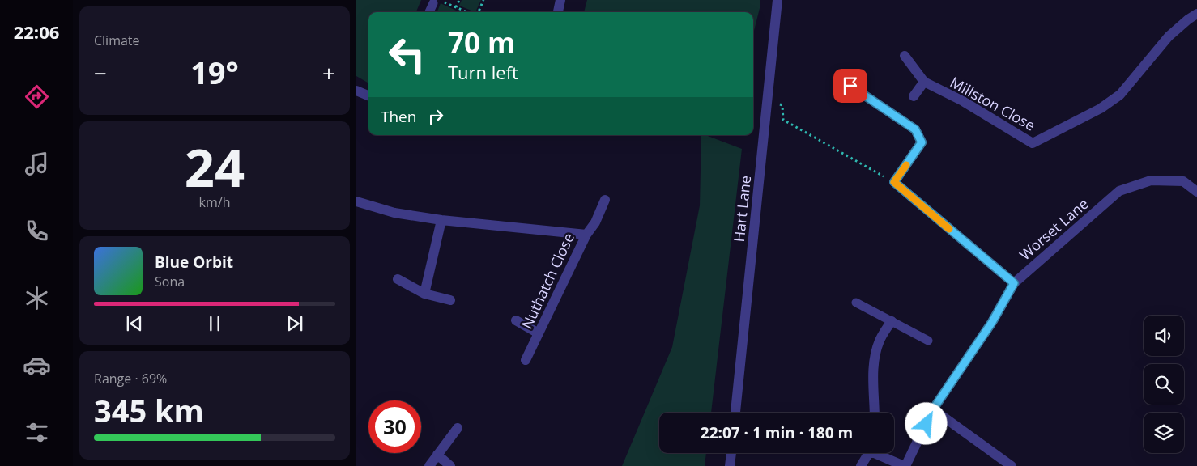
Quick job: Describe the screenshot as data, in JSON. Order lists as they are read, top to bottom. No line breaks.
{"streets":{"street":["Millston Close","Hart Lane","Worset Lane","Nuthatch Close"]},"page":{"tabs":"22:06","tile":["Climate",["24","km/h"],["Range · 69%","345 km"]],"turn":["70 m","Turn left"],"heat":["−","19°","+"],"then":"Then","song":["Blue Orbit","Sona"],"limit":"30","trip":"22:07 · 1 min · 180 m"}}
